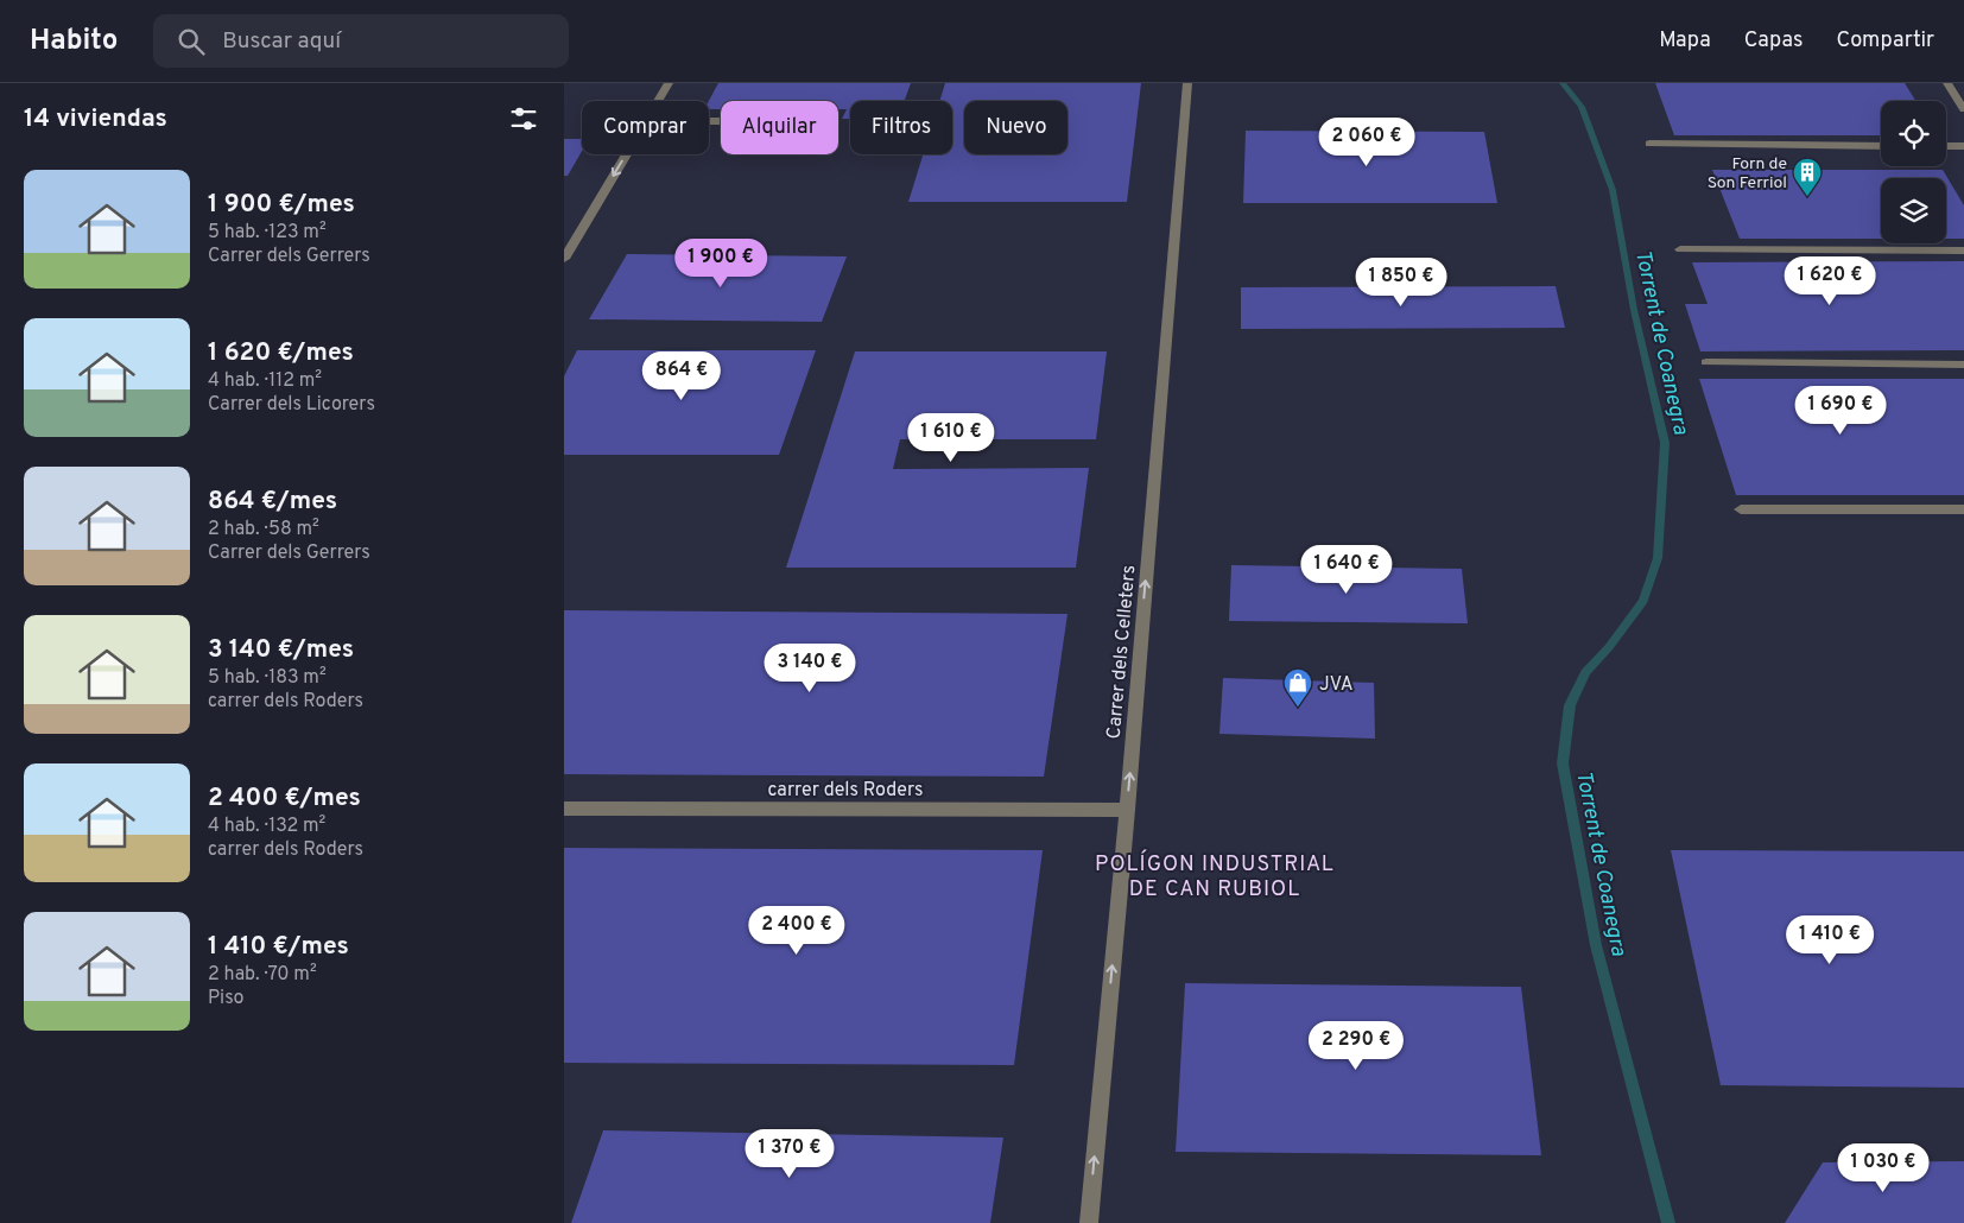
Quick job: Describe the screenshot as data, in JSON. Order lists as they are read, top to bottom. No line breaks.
{"streets":{"street":["Carrer dels Celleters","carrer dels Roders"]},"crossings":[["Carrer dels Celleters","carrer dels Roders"]],"one_way":["Carrer dels Celleters"],"districts":["POLÍGON INDUSTRIAL DE CAN RUBIOL"],"water":["Torrent de Coanegra"],"places":{"building":["Forn de Son Ferriol"],"shop":["JVA"]},"page":{"header":"Habito","search":"Buscar aquí","nav":["Mapa","Capas","Compartir"],"heading":"14 viviendas","chip":["Comprar","Alquilar","Filtros","Nuevo"],"price":["2 060 €","1 900 €","1 620 €","1 850 €","864 €","1 690 €","1 610 €","1 640 €","3 140 €","2 400 €","1 410 €","2 290 €","1 370 €","1 030 €"],"list":[{"name":"1 900 €/mes","note":"5 hab. · 123 m² · Carrer dels Gerrers"},{"name":"1 620 €/mes","note":"4 hab. · 112 m² · Carrer dels Licorers"},{"name":"864 €/mes","note":"2 hab. · 58 m² · Carrer dels Gerrers"},{"name":"3 140 €/mes","note":"5 hab. · 183 m² · carrer dels Roders"},{"name":"2 400 €/mes","note":"4 hab. · 132 m² · carrer dels Roders"},{"name":"1 410 €/mes","note":"2 hab. · 70 m² · Piso"}]}}
